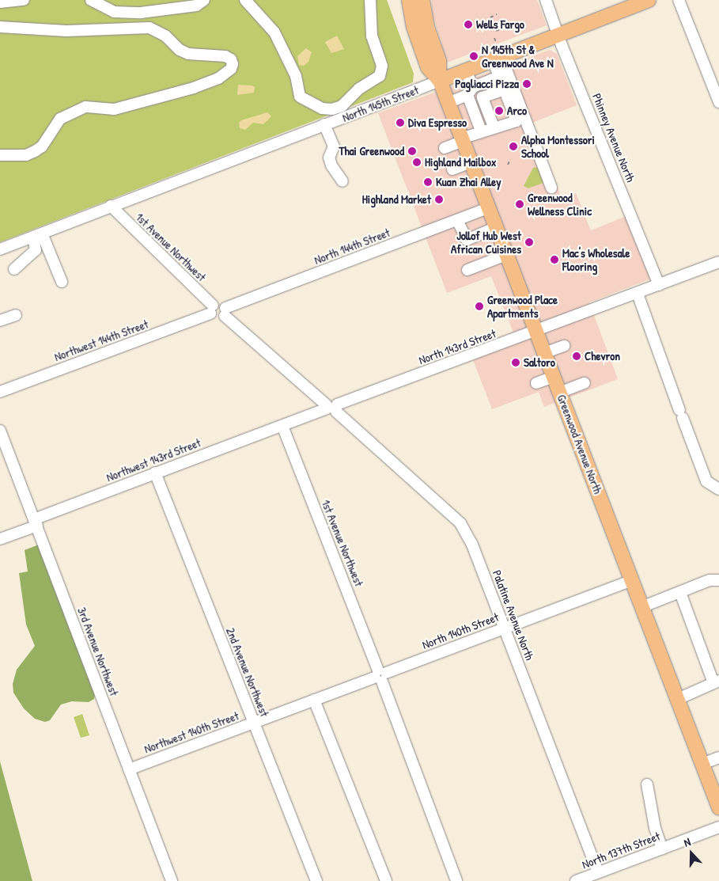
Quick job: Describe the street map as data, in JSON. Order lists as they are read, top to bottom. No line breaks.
{"streets":{"main road":["North 145th Street","Greenwood Avenue North"],"street":["Phinney Avenue North","North 144th Street","1st Avenue Northwest","Northwest 144th Street","North 143rd Street","Northwest 143rd Street","Palatine Avenue North","North 140th Street","3rd Avenue Northwest","2nd Avenue Northwest","Northwest 140th Street","North 137th Street"]},"crossings":[["North 145th Street","Phinney Avenue North"],["North 145th Street","1st Avenue Northwest"],["North 145th Street","Greenwood Avenue North"],["Phinney Avenue North","North 143rd Street"],["North 144th Street","Greenwood Avenue North"],["1st Avenue Northwest","Northwest 144th Street"],["1st Avenue Northwest","North 143rd Street"],["1st Avenue Northwest","Northwest 143rd Street"],["1st Avenue Northwest","North 140th Street"],["1st Avenue Northwest","Northwest 140th Street"],["North 143rd Street","Greenwood Avenue North"],["North 143rd Street","Northwest 143rd Street"],["North 143rd Street","Palatine Avenue North"],["Greenwood Avenue North","North 140th Street"],["Northwest 143rd Street","3rd Avenue Northwest"],["Northwest 143rd Street","2nd Avenue Northwest"],["Palatine Avenue North","North 140th Street"],["Palatine Avenue North","North 137th Street"],["North 140th Street","Northwest 140th Street"],["3rd Avenue Northwest","Northwest 140th Street"],["2nd Avenue Northwest","Northwest 140th Street"]],"places":["Wells Fargo","N 145th St & Greenwood Ave N","Pagliacci Pizza","Arco","Diva Espresso","Alpha Montessori School","Thai Greenwood","Highland Mailbox","Kuan Zhai Alley","Highland Market","Greenwood Wellness Clinic","Jollof Hub West African Cuisines","Mac's Wholesale Flooring","Greenwood Place Apartments","Chevron","Saltoro"],"north":"top"}
